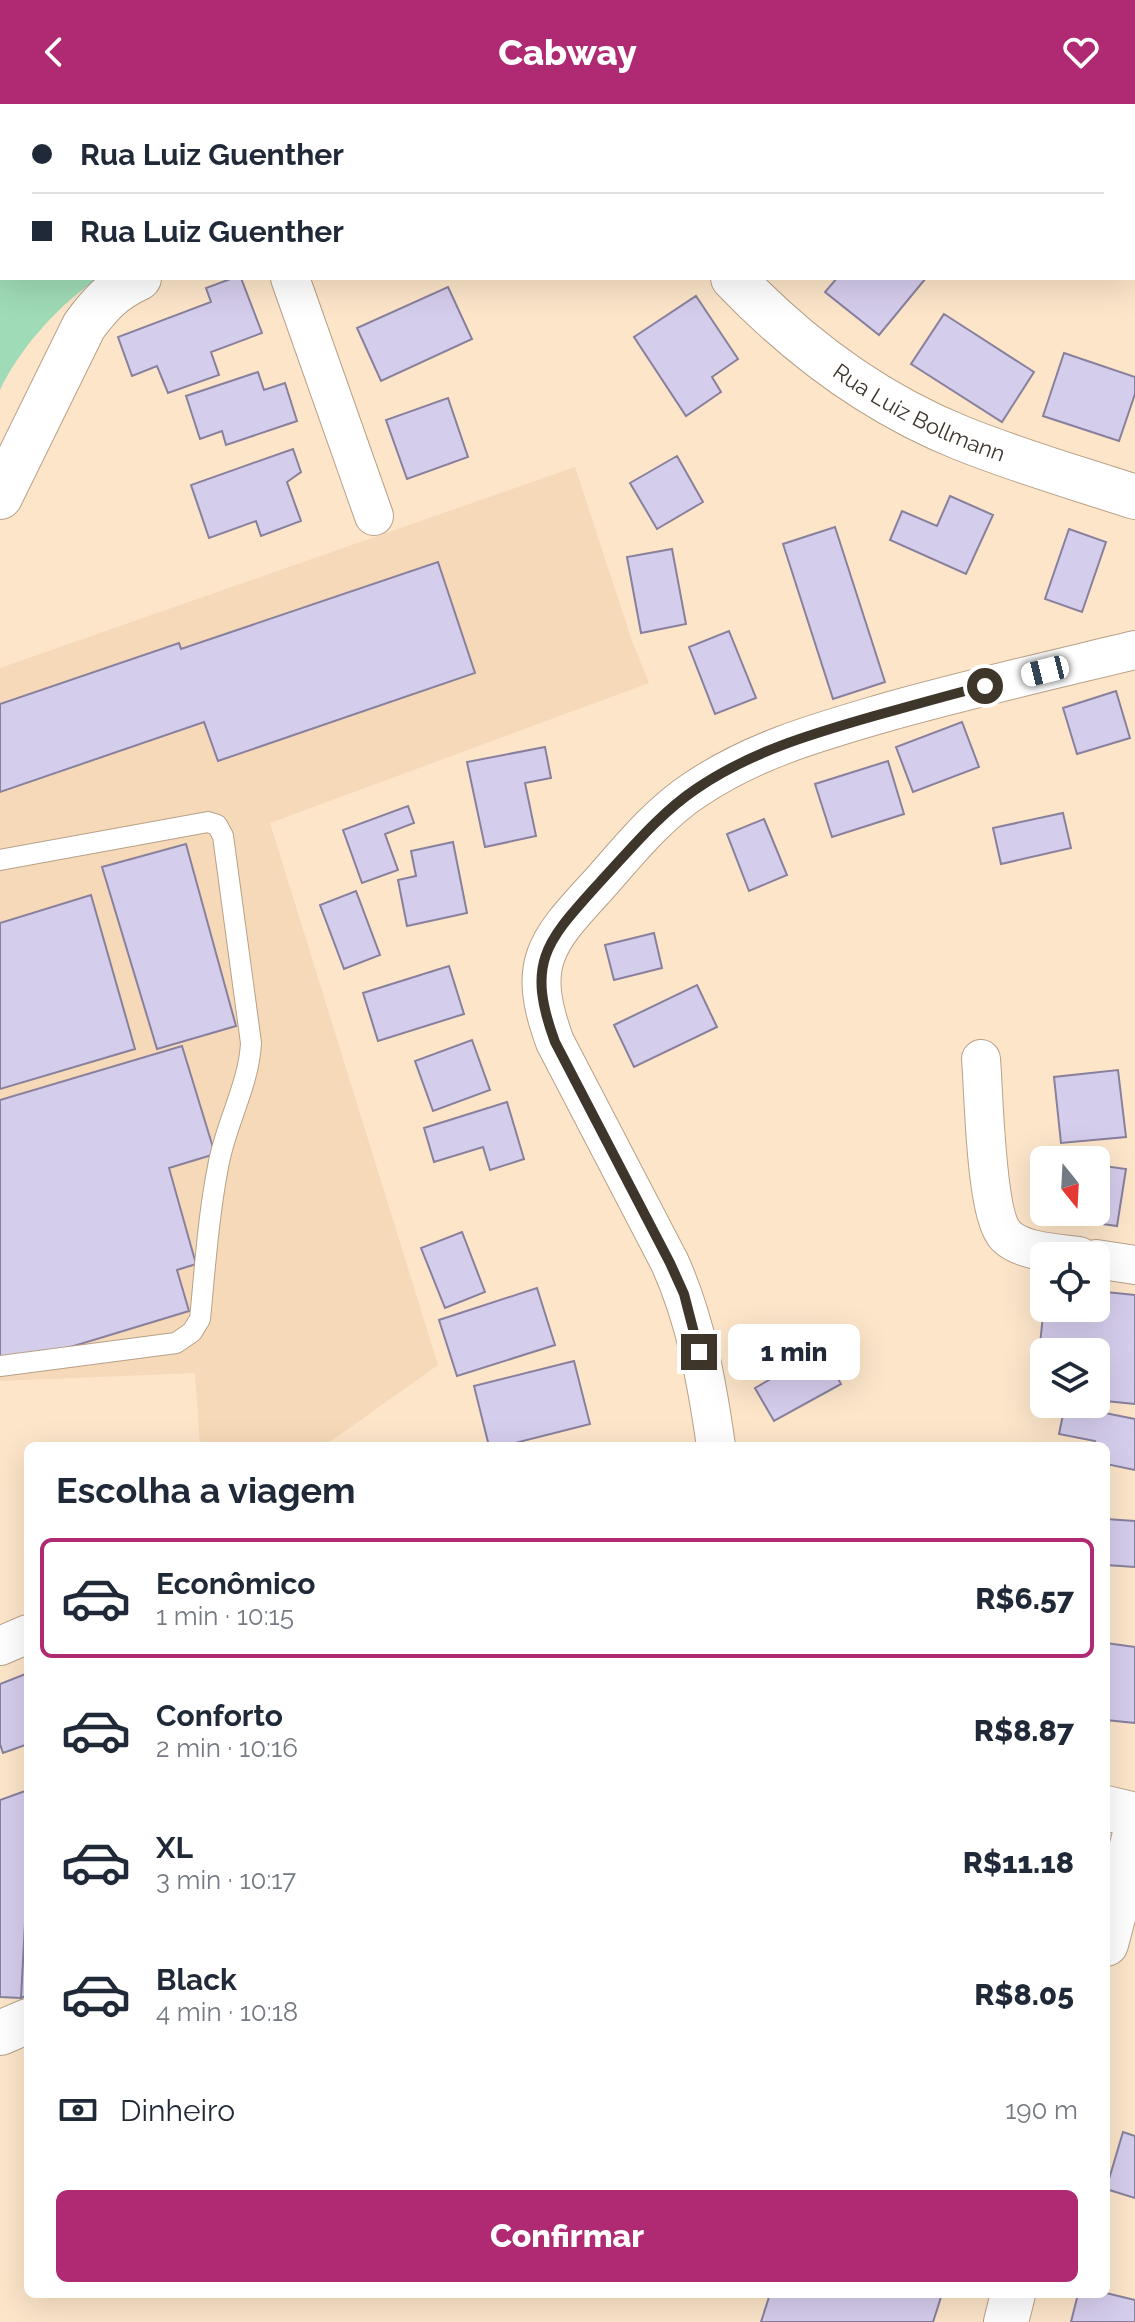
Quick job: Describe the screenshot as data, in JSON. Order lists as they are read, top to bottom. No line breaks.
{"streets":{"main road":["Rua Luiz Bollmann"]},"north":"bottom","page":{"header":"Cabway","banner":["Rua Luiz Guenther","Rua Luiz Guenther"],"bubble":"1 min","heading":"Escolha a viagem","list":[{"name":"Econômico","note":"1 min · 10:15","value":"R$6.57"},{"name":"Conforto","note":"2 min · 10:16","value":"R$8.87"},{"name":"XL","note":"3 min · 10:17","value":"R$11.18"},{"name":"Black","note":"4 min · 10:18","value":"R$8.05"}],"pay":["Dinheiro","190 m"],"buttons":"Confirmar"}}
